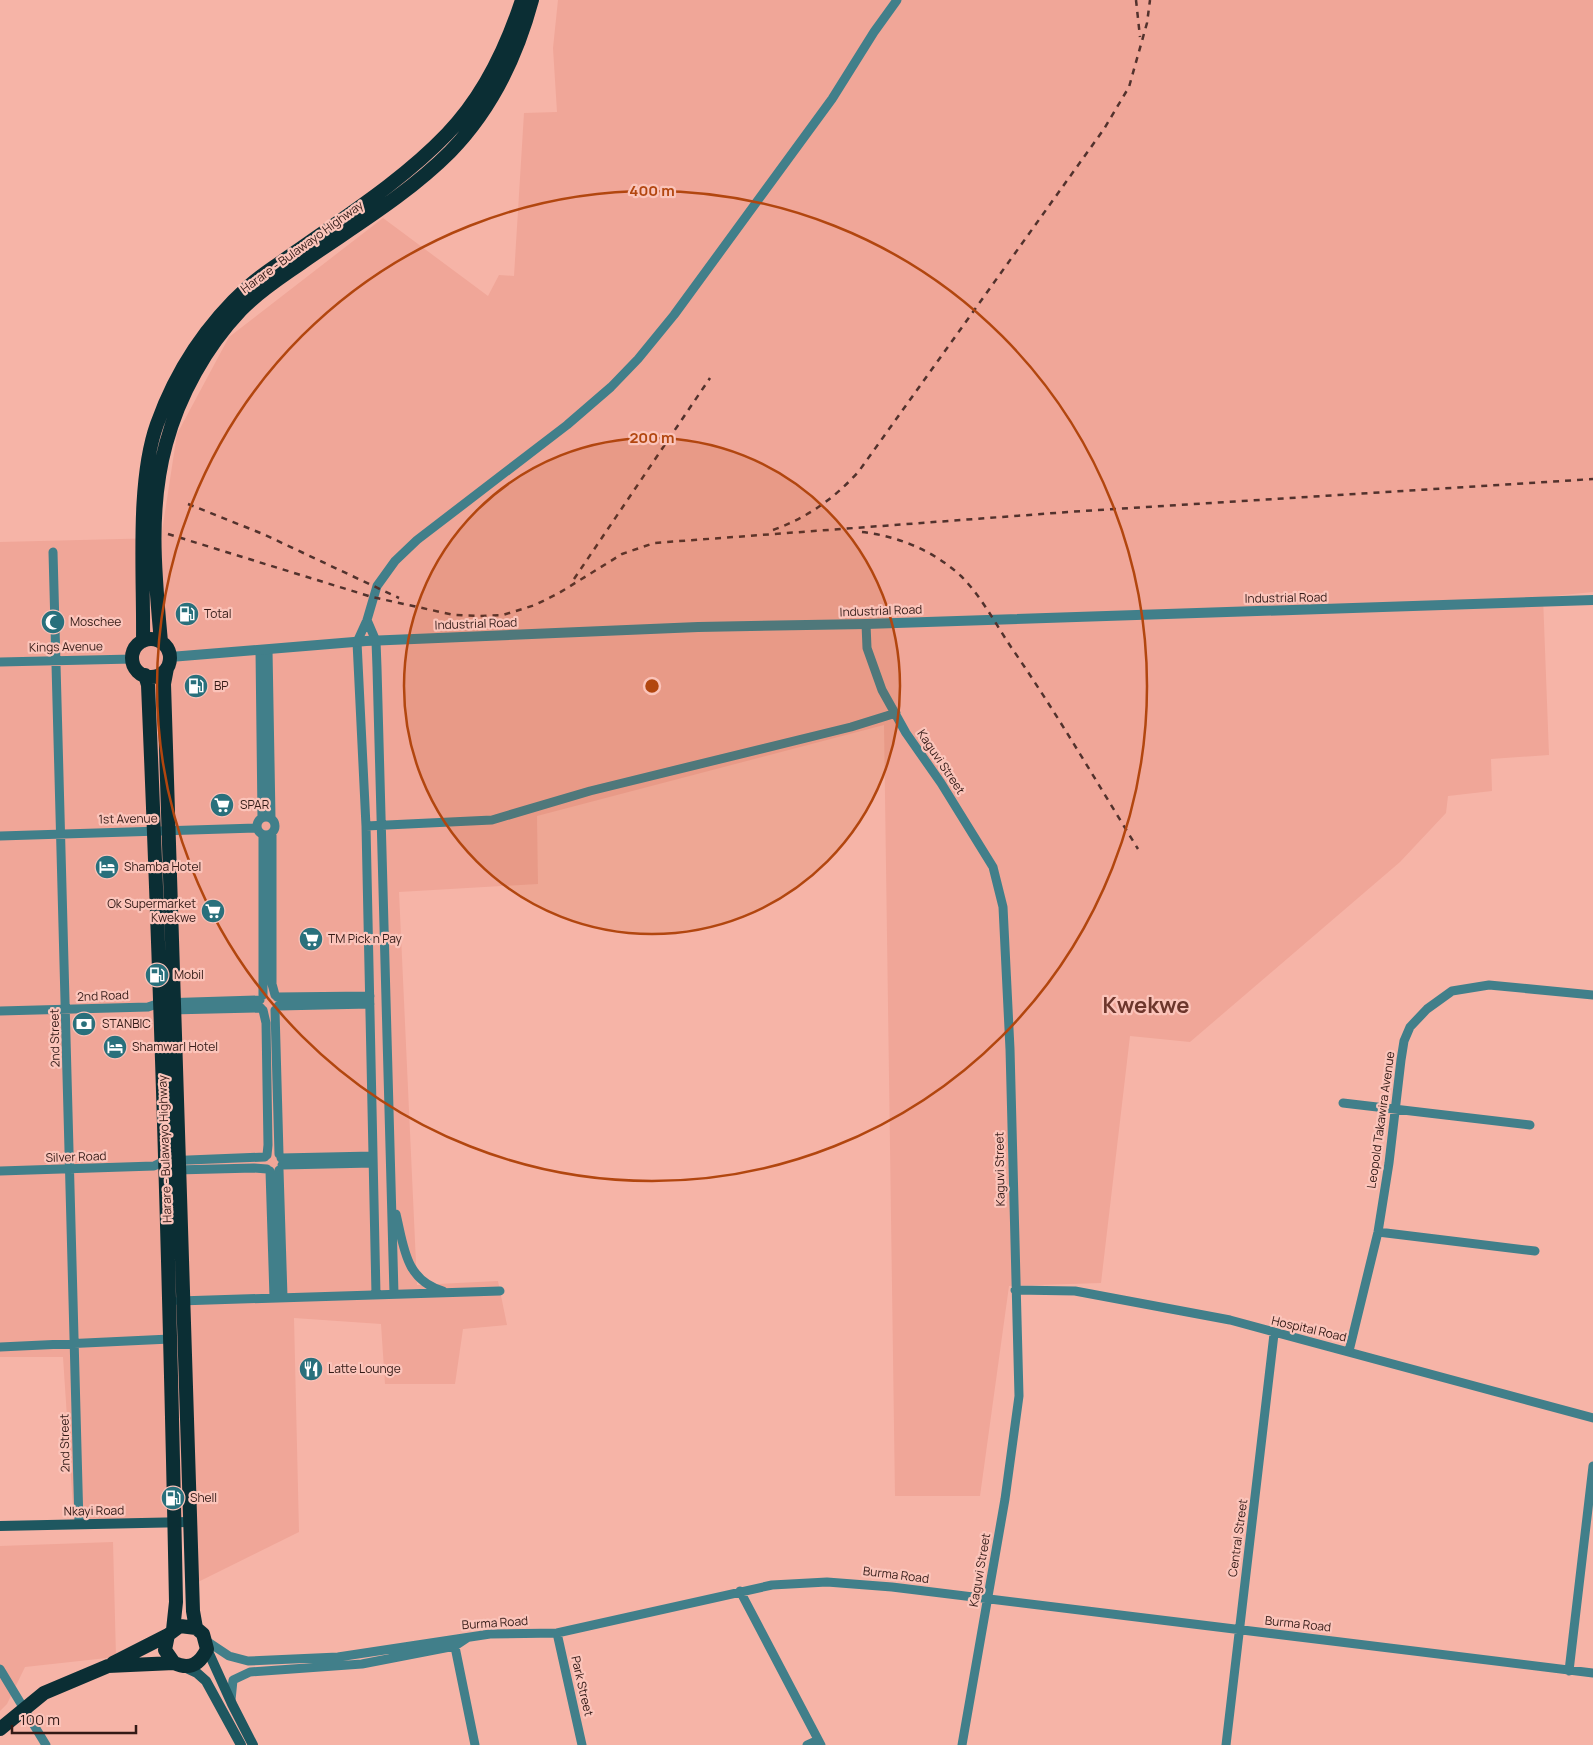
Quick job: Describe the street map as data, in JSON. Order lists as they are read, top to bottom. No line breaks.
{"streets":{"highway":["Harare - Bulawayo Highway"],"main road":["Nkayi Road"],"street":["Industrial Road","Kings Avenue","Kaguvi Street","1st Avenue","2nd Road","2nd Street","Leopold Takawira Avenue","Silver Road","Hospital Road","Central Street","Burma Road","Park Street"]},"crossings":[["Harare - Bulawayo Highway","Industrial Road"],["Harare - Bulawayo Highway","Kings Avenue"],["Harare - Bulawayo Highway","1st Avenue"],["Harare - Bulawayo Highway","2nd Road"],["Harare - Bulawayo Highway","Silver Road"],["Harare - Bulawayo Highway","Nkayi Road"],["Harare - Bulawayo Highway","Burma Road"],["Industrial Road","Kings Avenue"],["Industrial Road","Kaguvi Street"],["Kings Avenue","2nd Street"],["Kaguvi Street","Hospital Road"],["Kaguvi Street","Burma Road"],["1st Avenue","2nd Street"],["2nd Road","2nd Street"],["2nd Street","Silver Road"],["2nd Street","Nkayi Road"],["Leopold Takawira Avenue","Hospital Road"],["Hospital Road","Central Street"],["Central Street","Burma Road"],["Burma Road","Park Street"]],"districts":["Kwekwe"],"places":{"fuel station":["Total","BP","Mobil","Shell"],"mosque":["Moschee"],"supermarket":["SPAR","Ok Supermarket Kwekwe","TM Pick n Pay"],"hotel":["Shamba Hotel","Shamwarl Hotel"],"bank":["STANBIC"],"restaurant":["Latte Lounge"]},"scale_bar":"100 m","rings":["400 m","200 m"]}
